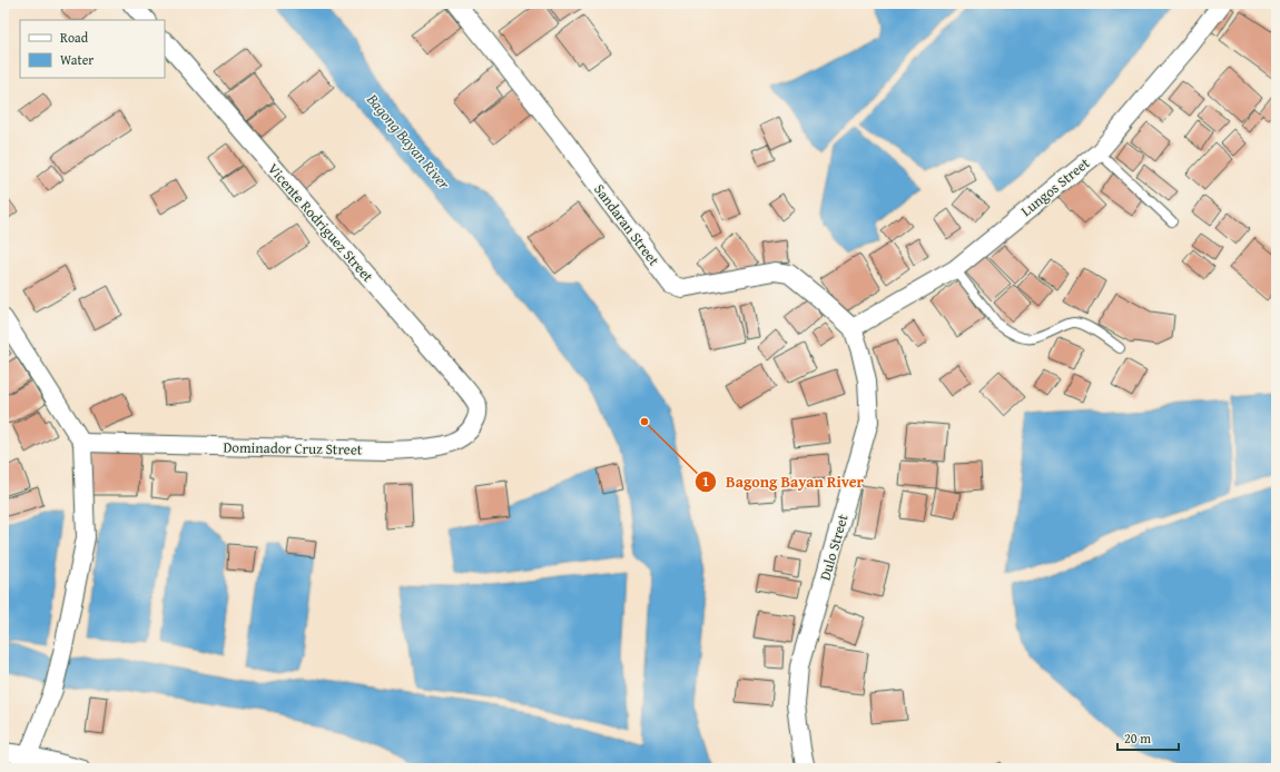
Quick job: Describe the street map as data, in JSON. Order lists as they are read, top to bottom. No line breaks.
{"streets":{"street":["Lungos Street","Vicente Rodriguez Street","Sandaran Street","Dominador Cruz Street","Dulo Street"]},"crossings":[["Lungos Street","Sandaran Street"],["Lungos Street","Dulo Street"],["Vicente Rodriguez Street","Dominador Cruz Street"],["Sandaran Street","Dulo Street"]],"water":["Bagong Bayan River"],"places":["Bagong Bayan River"],"legend":["Road","Water"],"scale_bar":"20 m"}
